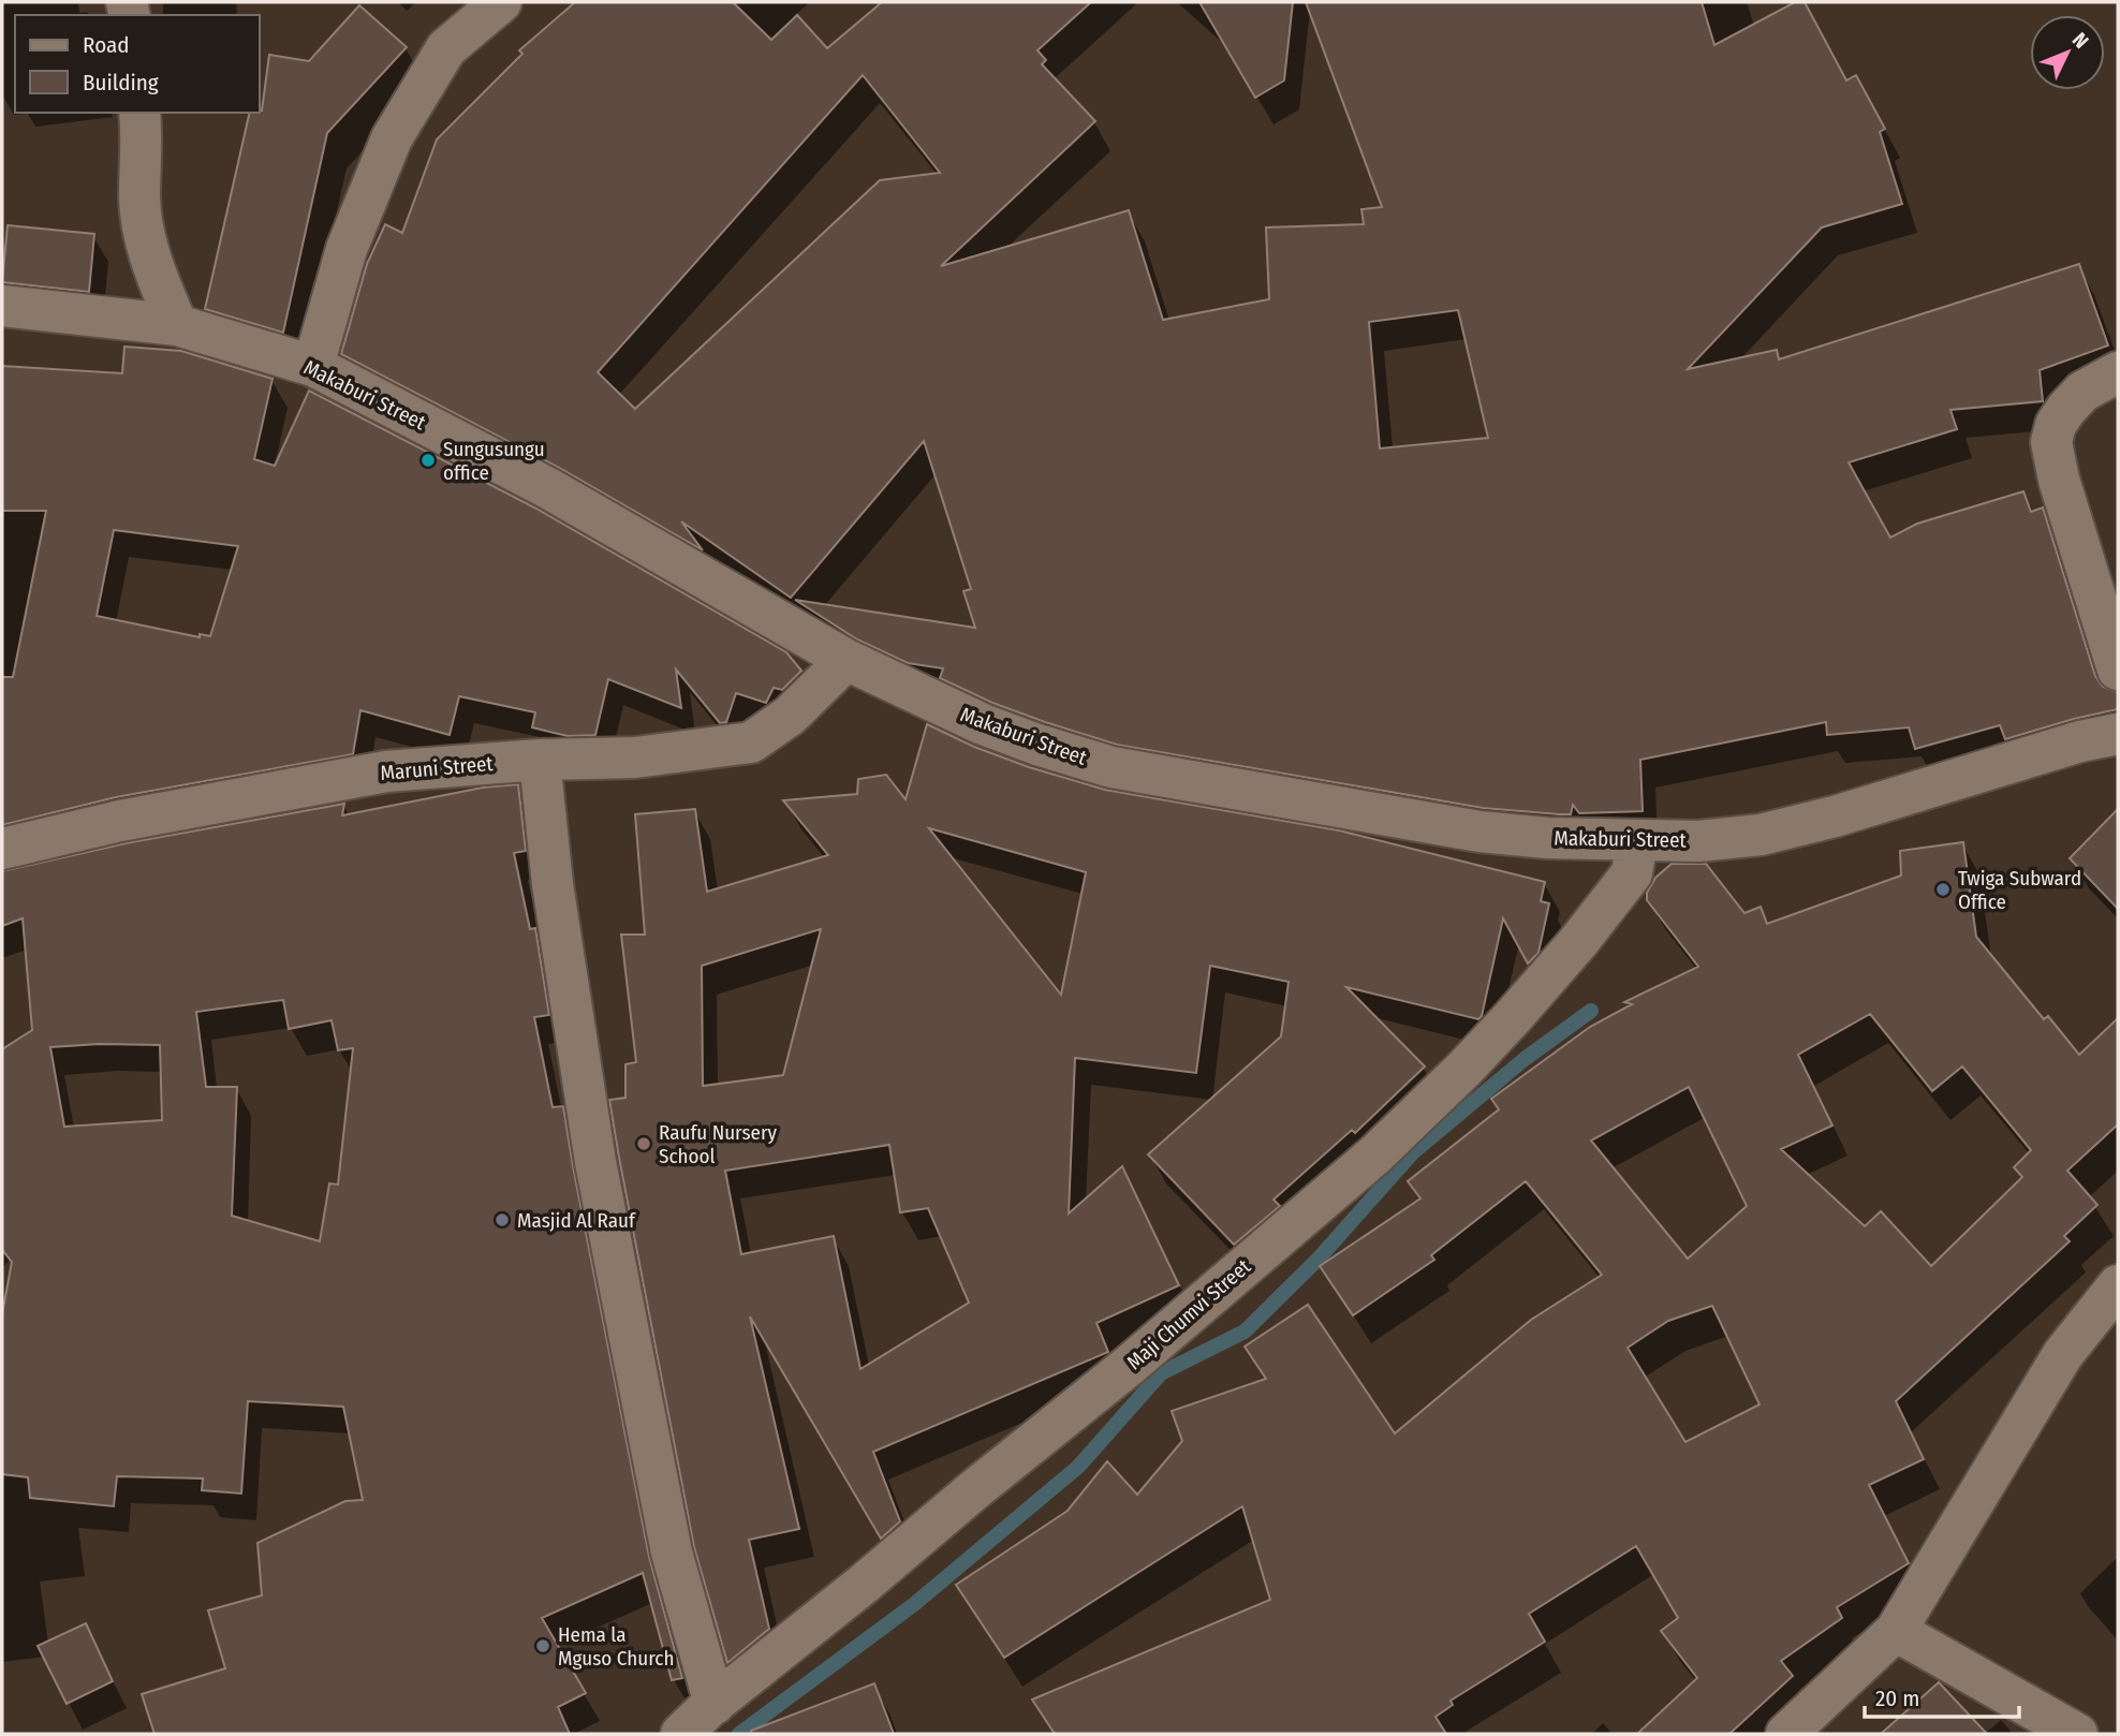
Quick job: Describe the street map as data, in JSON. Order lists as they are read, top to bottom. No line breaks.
{"streets":{"street":["Makaburi Street","Maruni Street","Maji Chumvi Street"]},"crossings":[["Makaburi Street","Maruni Street"],["Makaburi Street","Maji Chumvi Street"]],"places":["Sungusungu office","Twiga Subward Office","Raufu Nursery School","Masjid Al Rauf","Hema la Mguso Church"],"legend":["Road","Building"],"scale_bar":"20 m","north":"top right"}
